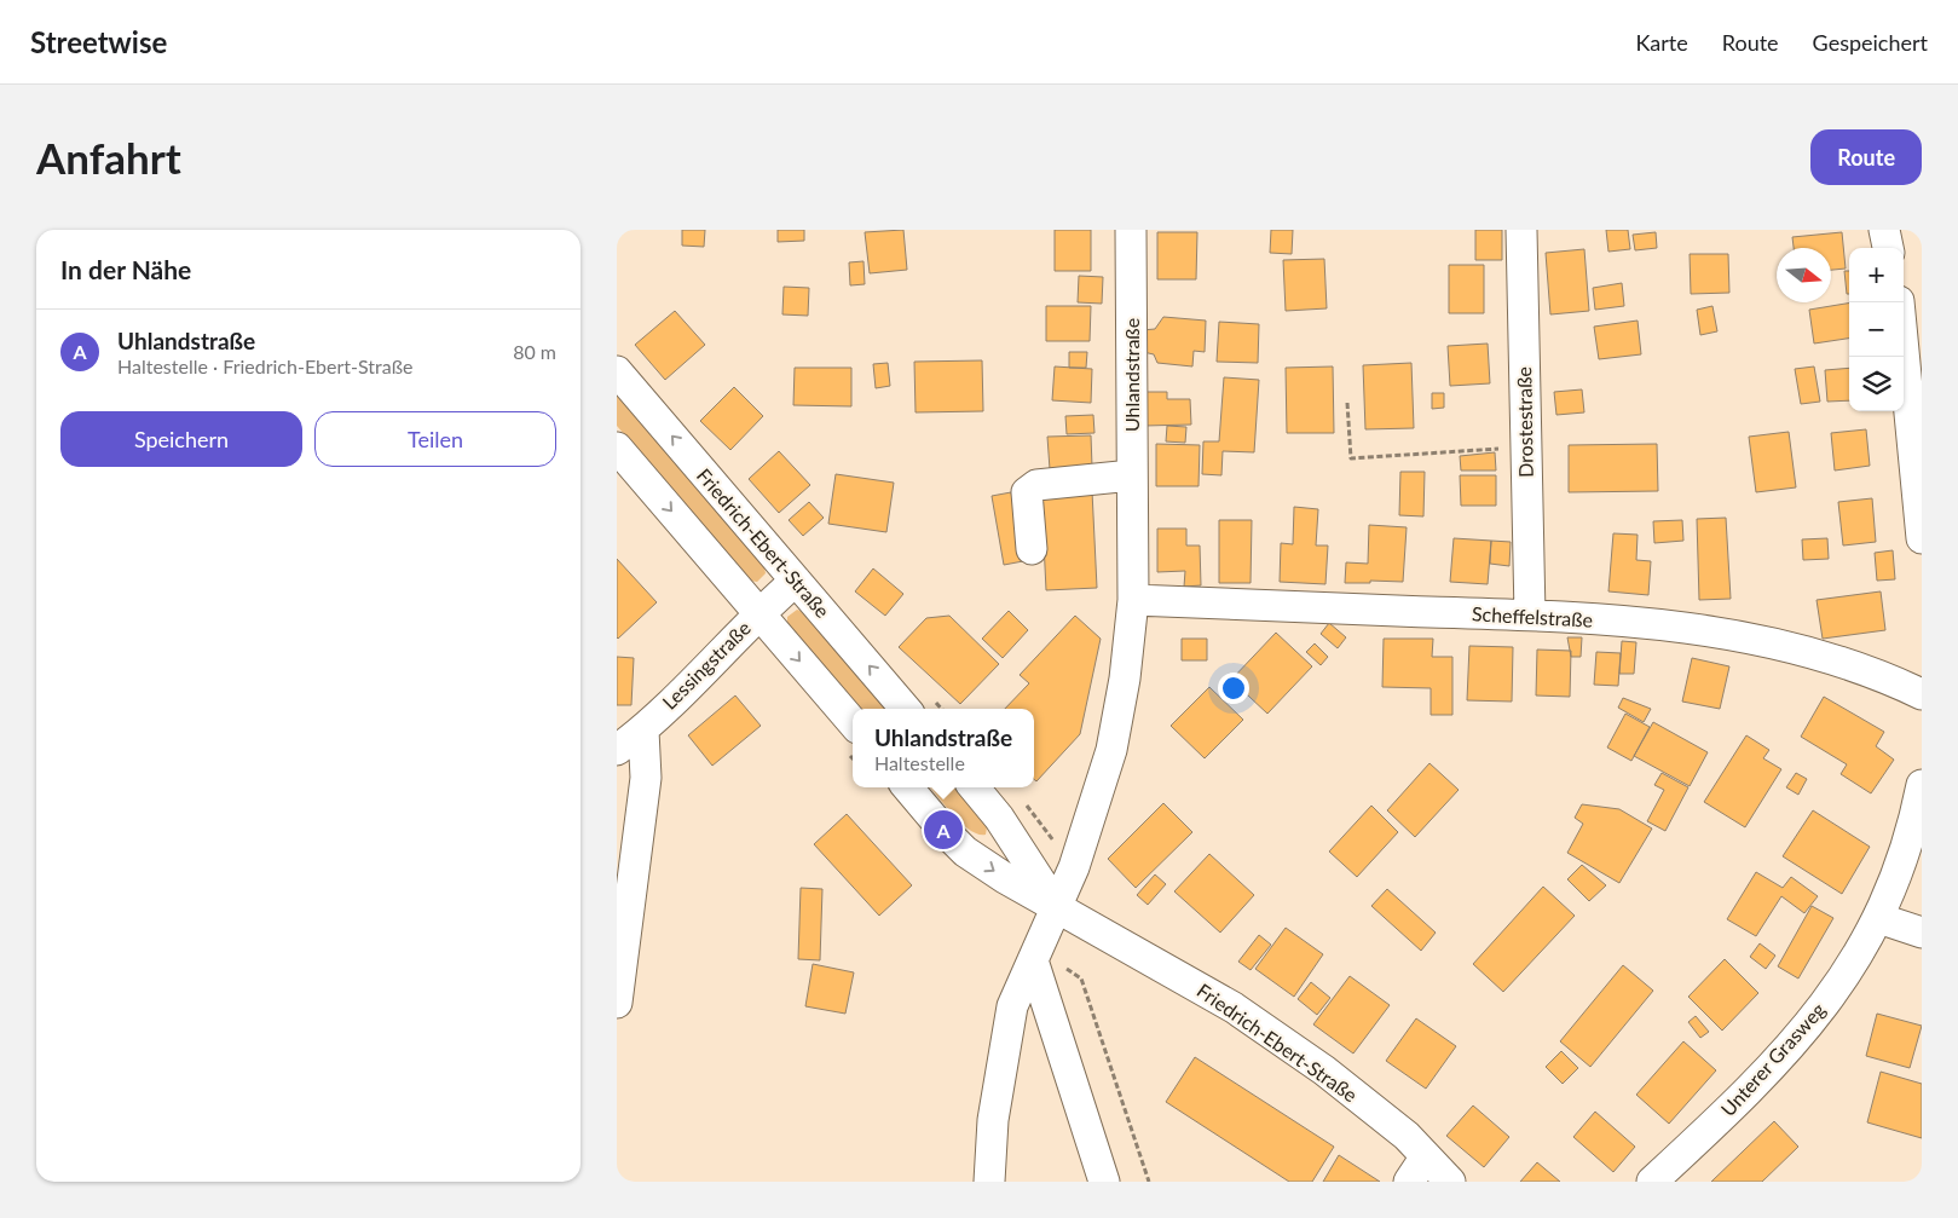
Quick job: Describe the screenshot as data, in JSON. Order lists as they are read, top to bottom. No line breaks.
{"streets":{"street":["Uhlandstraße","Drostestraße","Friedrich-Ebert-Straße","Scheffelstraße","Lessingstraße","Unterer Grasweg"]},"crossings":[["Uhlandstraße","Friedrich-Ebert-Straße"],["Uhlandstraße","Scheffelstraße"],["Drostestraße","Scheffelstraße"],["Friedrich-Ebert-Straße","Lessingstraße"]],"north":"right","page":{"header":"Streetwise","nav":["Karte","Route","Gespeichert"],"buttons":["Route",["Speichern","Teilen"]],"title":"Anfahrt","heading":"In der Nähe","map_buttons":["+","−"],"list":[{"mark":"A","name":"Uhlandstraße","note":"Haltestelle · Friedrich-Ebert-Straße","value":"80 m"}],"popup":["Uhlandstraße","Haltestelle"],"pins":"A"}}
